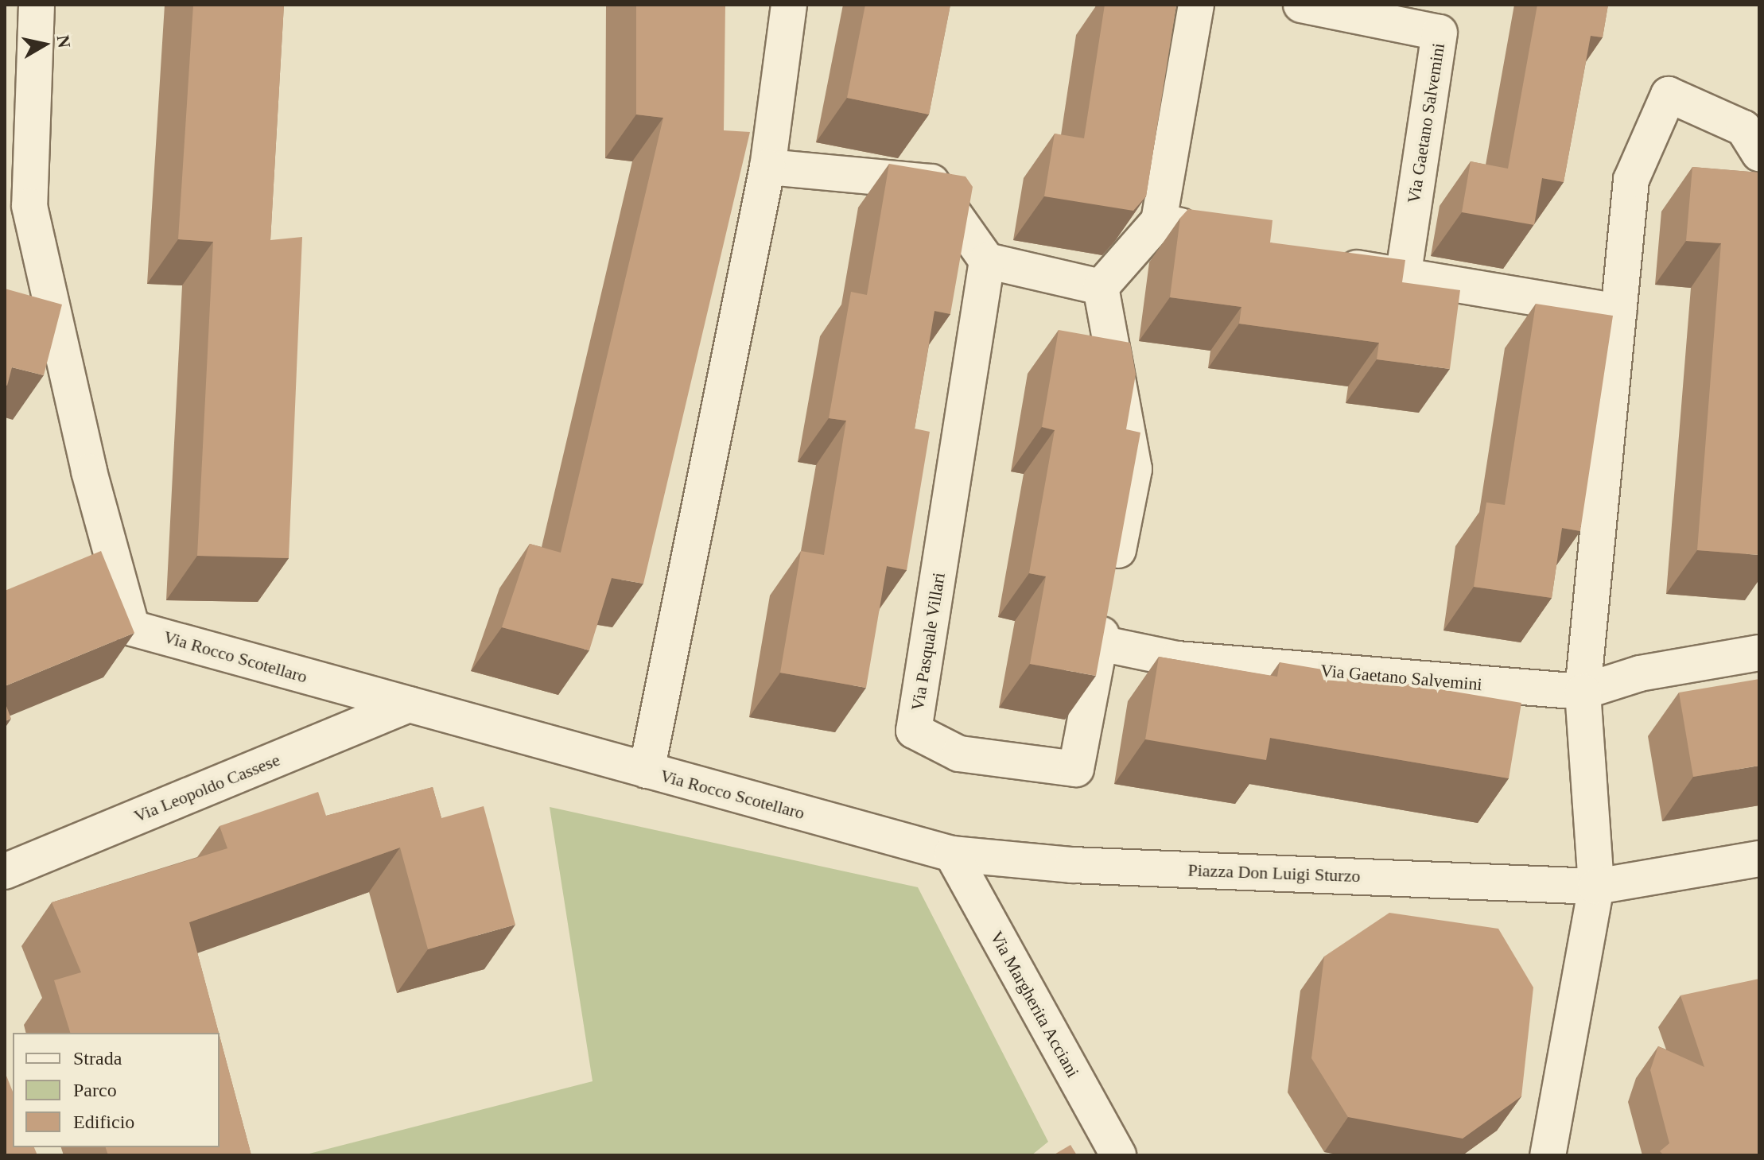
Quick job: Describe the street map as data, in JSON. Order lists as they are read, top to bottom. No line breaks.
{"streets":{"street":["Via Gaetano Salvemini","Via Pasquale Villari","Via Rocco Scotellaro","Via Leopoldo Cassese","Piazza Don Luigi Sturzo","Via Margherita Acciani"]},"crossings":[["Via Gaetano Salvemini","Via Pasquale Villari"],["Via Rocco Scotellaro","Via Leopoldo Cassese"],["Via Rocco Scotellaro","Piazza Don Luigi Sturzo"],["Via Rocco Scotellaro","Via Margherita Acciani"],["Piazza Don Luigi Sturzo","Via Margherita Acciani"]],"legend":["Strada","Parco","Edificio"],"north":"right"}
